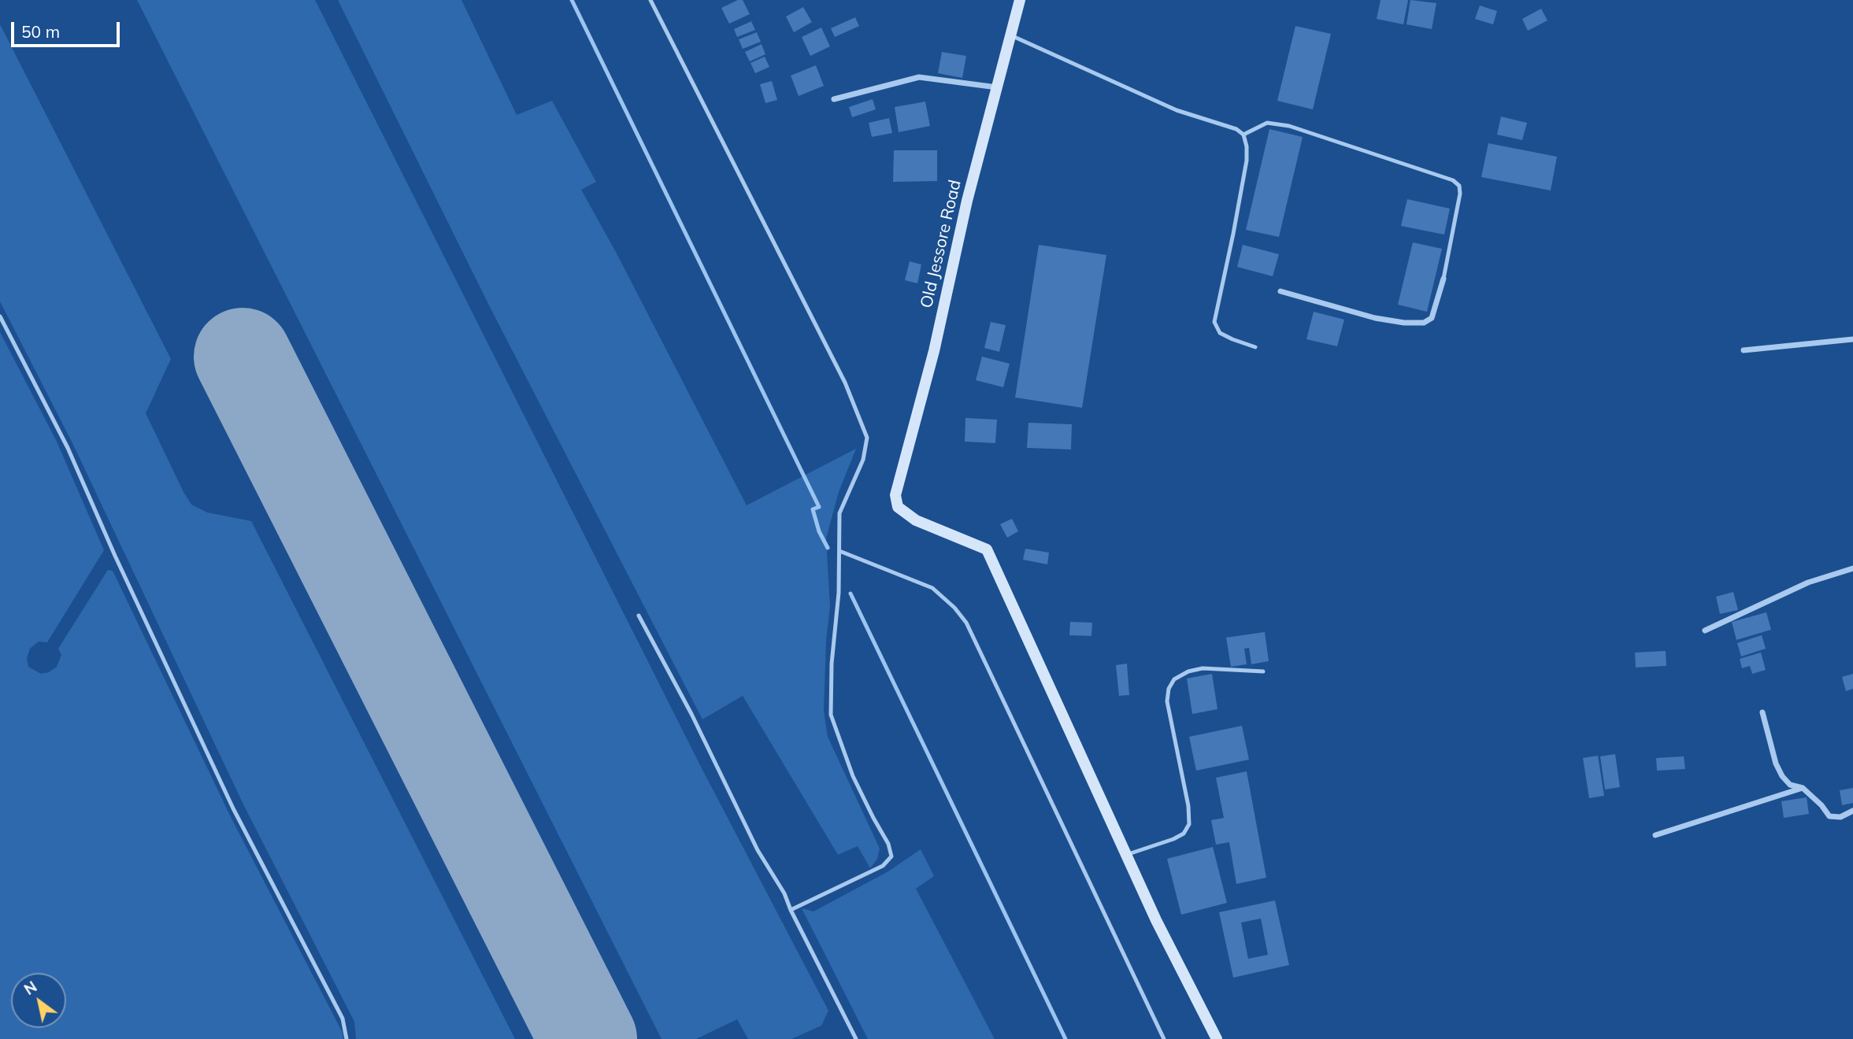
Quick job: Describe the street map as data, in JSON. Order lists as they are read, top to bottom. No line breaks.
{"streets":{"street":["Old Jessore Road"]},"scale_bar":"50 m","north":"top left"}
